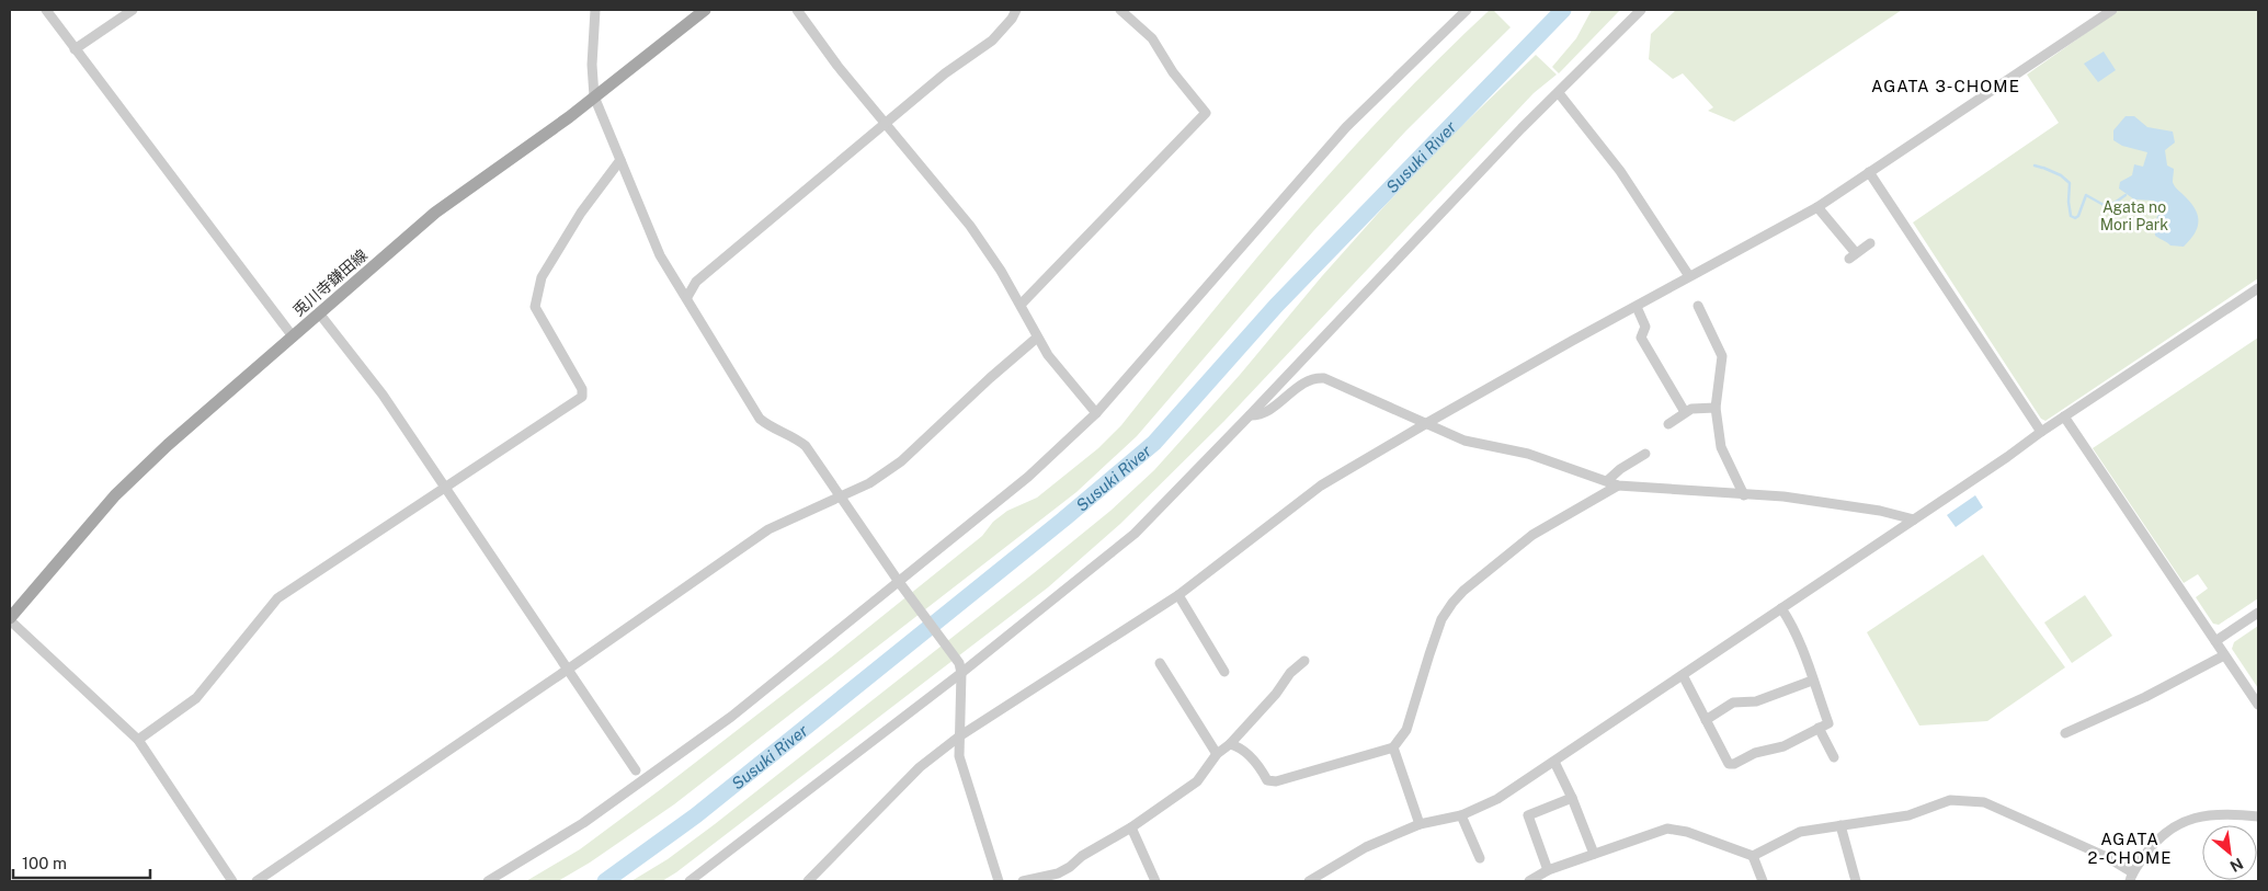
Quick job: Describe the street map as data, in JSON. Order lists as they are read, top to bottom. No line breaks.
{"streets":{"main road":["兎川寺鎌田線"]},"districts":["AGATA 3-CHOME","AGATA 2-CHOME"],"water":["Susuki River"],"parks":["Agata no Mori Park"],"scale_bar":"100 m","north":"bottom right"}
